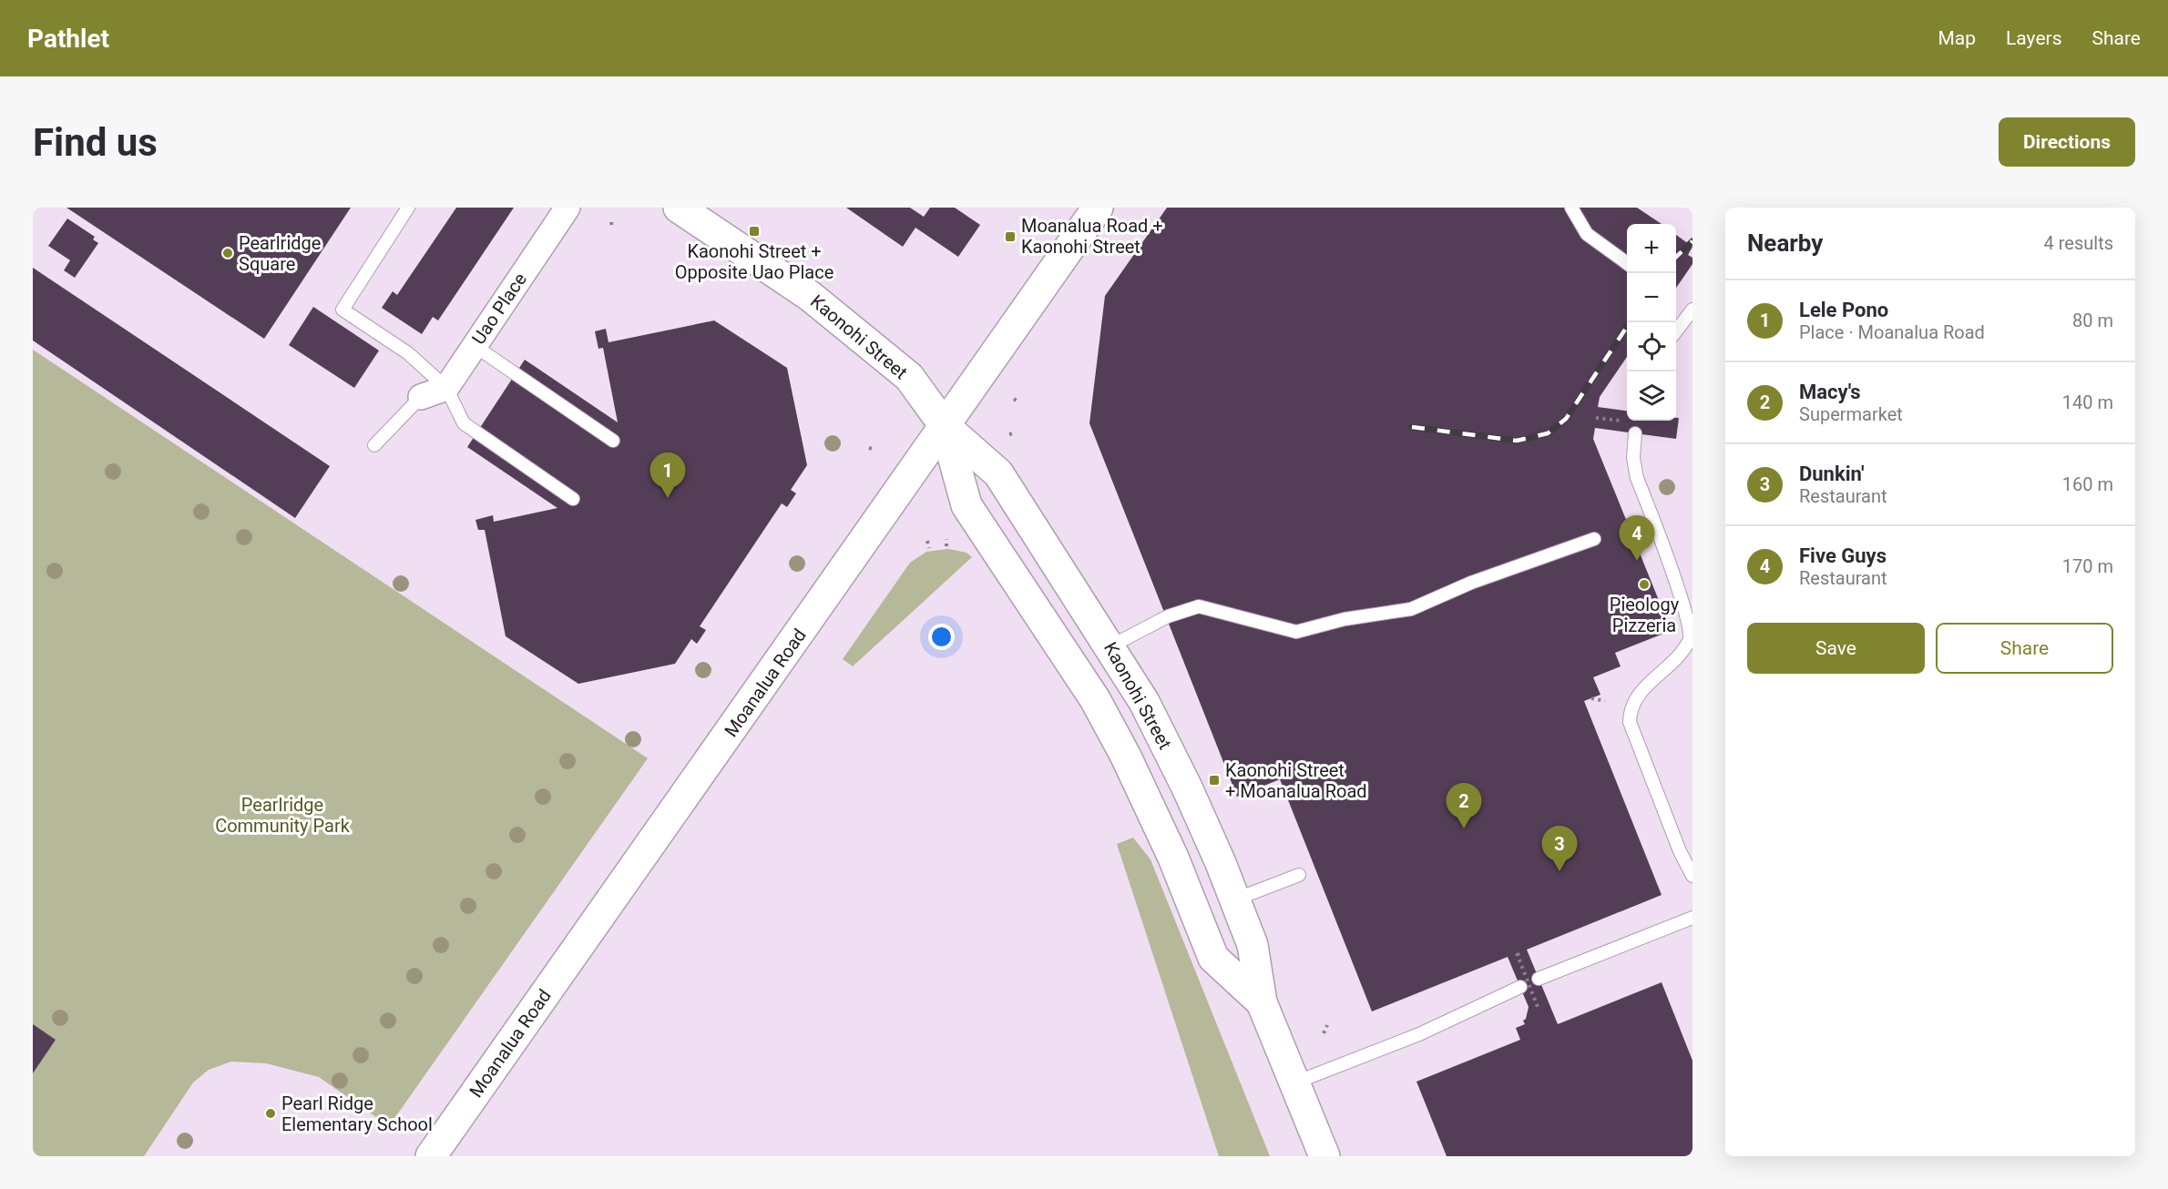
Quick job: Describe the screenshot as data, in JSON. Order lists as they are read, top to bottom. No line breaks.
{"streets":{"street":["Uao Place","Kaonohi Street","Moanalua Road"]},"crossings":[["Kaonohi Street","Moanalua Road"]],"parks":["Pearlridge Community Park"],"places":{"transit":["Kaonohi Street + Opposite Uao Place","Moanalua Road + Kaonohi Street","Kaonohi Street + Moanalua Road"],"other":["Pearlridge Square","Pieology Pizzeria","Pearl Ridge Elementary School"]},"page":{"header":"Pathlet","nav":["Map","Layers","Share"],"buttons":["Directions",["Save","Share"]],"title":"Find us","heading":["Nearby","4 results"],"map_buttons":["+","−"],"list":[{"mark":"1","name":"Lele Pono","note":"Place · Moanalua Road","value":"80 m"},{"mark":"2","name":"Macy's","note":"Supermarket","value":"140 m"},{"mark":"3","name":"Dunkin'","note":"Restaurant","value":"160 m"},{"mark":"4","name":"Five Guys","note":"Restaurant","value":"170 m"}],"pins":["1","4","2","3"]}}
